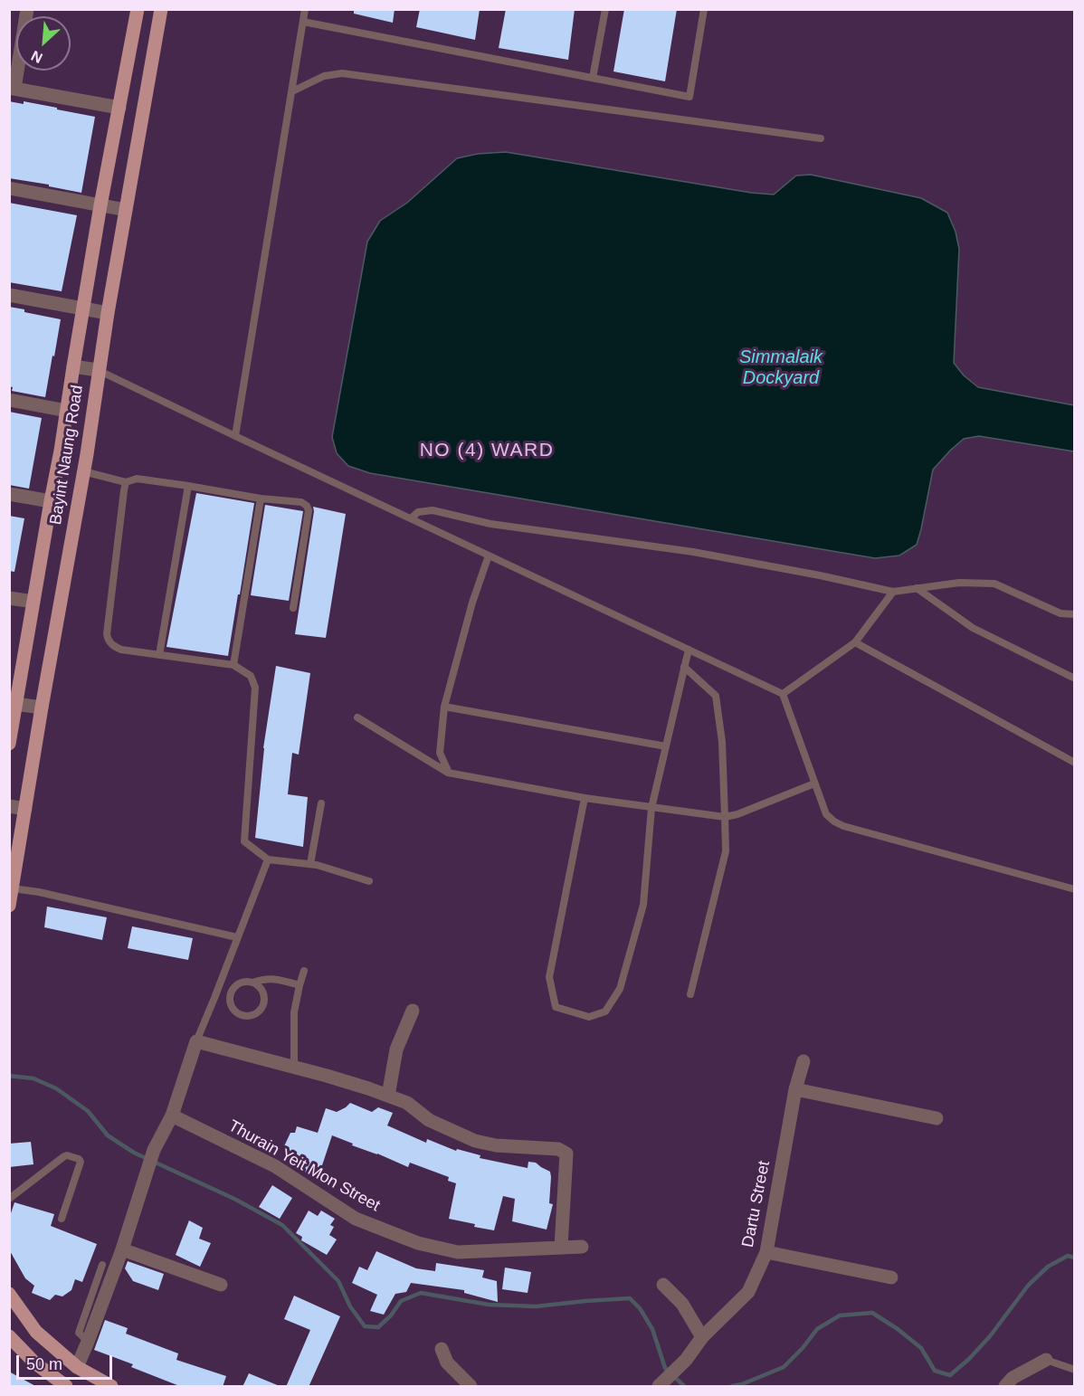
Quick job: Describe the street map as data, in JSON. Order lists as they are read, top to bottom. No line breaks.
{"streets":{"main road":["Bayint Naung Road"],"street":["Thurain Yeit Mon Street","Dartu Street"]},"districts":["NO (4) WARD"],"water":["Simmalaik Dockyard"],"scale_bar":"50 m","north":"bottom left"}
